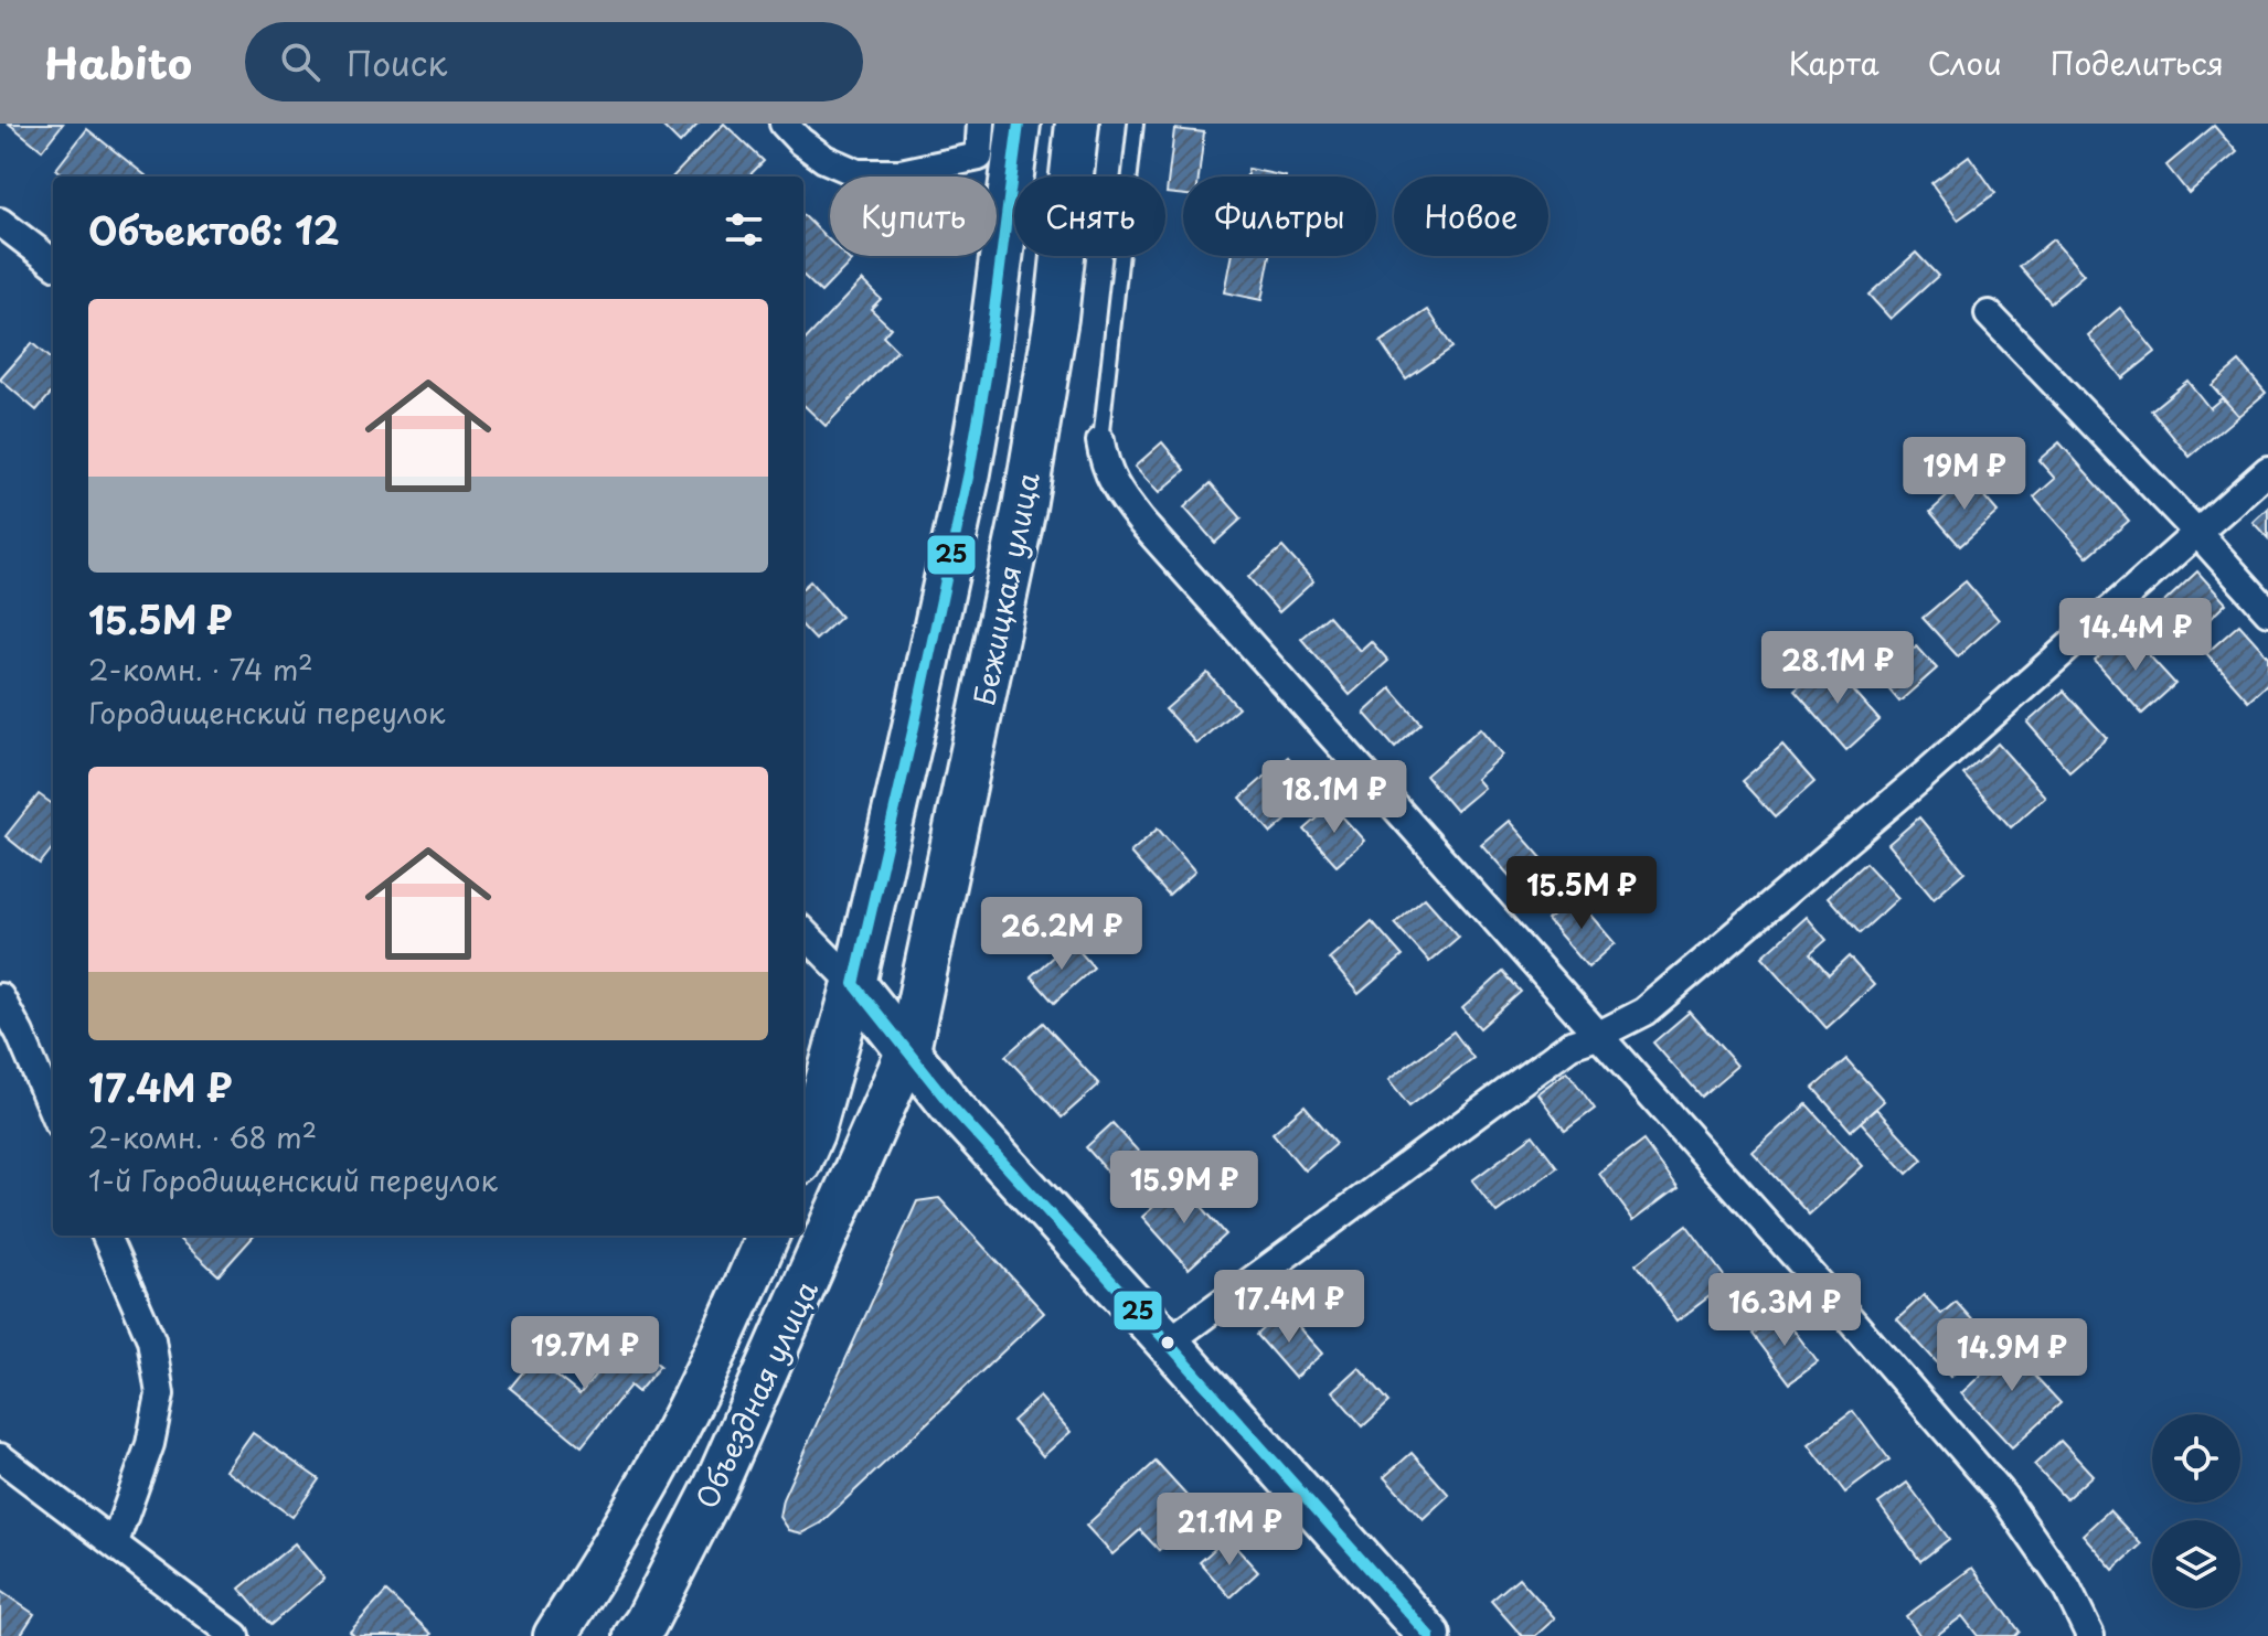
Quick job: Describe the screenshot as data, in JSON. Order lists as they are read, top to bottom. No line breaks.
{"streets":{"main road":["Бежицкая улица","Объездная улица"]},"crossings":[["Бежицкая улица","Объездная улица"]],"lines":["transit line 25"],"page":{"header":"Habito","search":"Поиск","nav":["Карта","Слои","Поделиться"],"chip":["Купить","Снять","Фильтры","Новое"],"heading":"Объектов: 12","list":[{"name":"15.5M ₽","note":"2-комн. · 74 m² · Городищенский переулок"},{"name":"17.4M ₽","note":"2-комн. · 68 m² · 1-й Городищенский переулок"}],"price":["19M ₽","14.4M ₽","28.1M ₽","18.1M ₽","15.5M ₽","26.2M ₽","15.9M ₽","17.4M ₽","16.3M ₽","19.7M ₽","14.9M ₽","21.1M ₽"]}}
